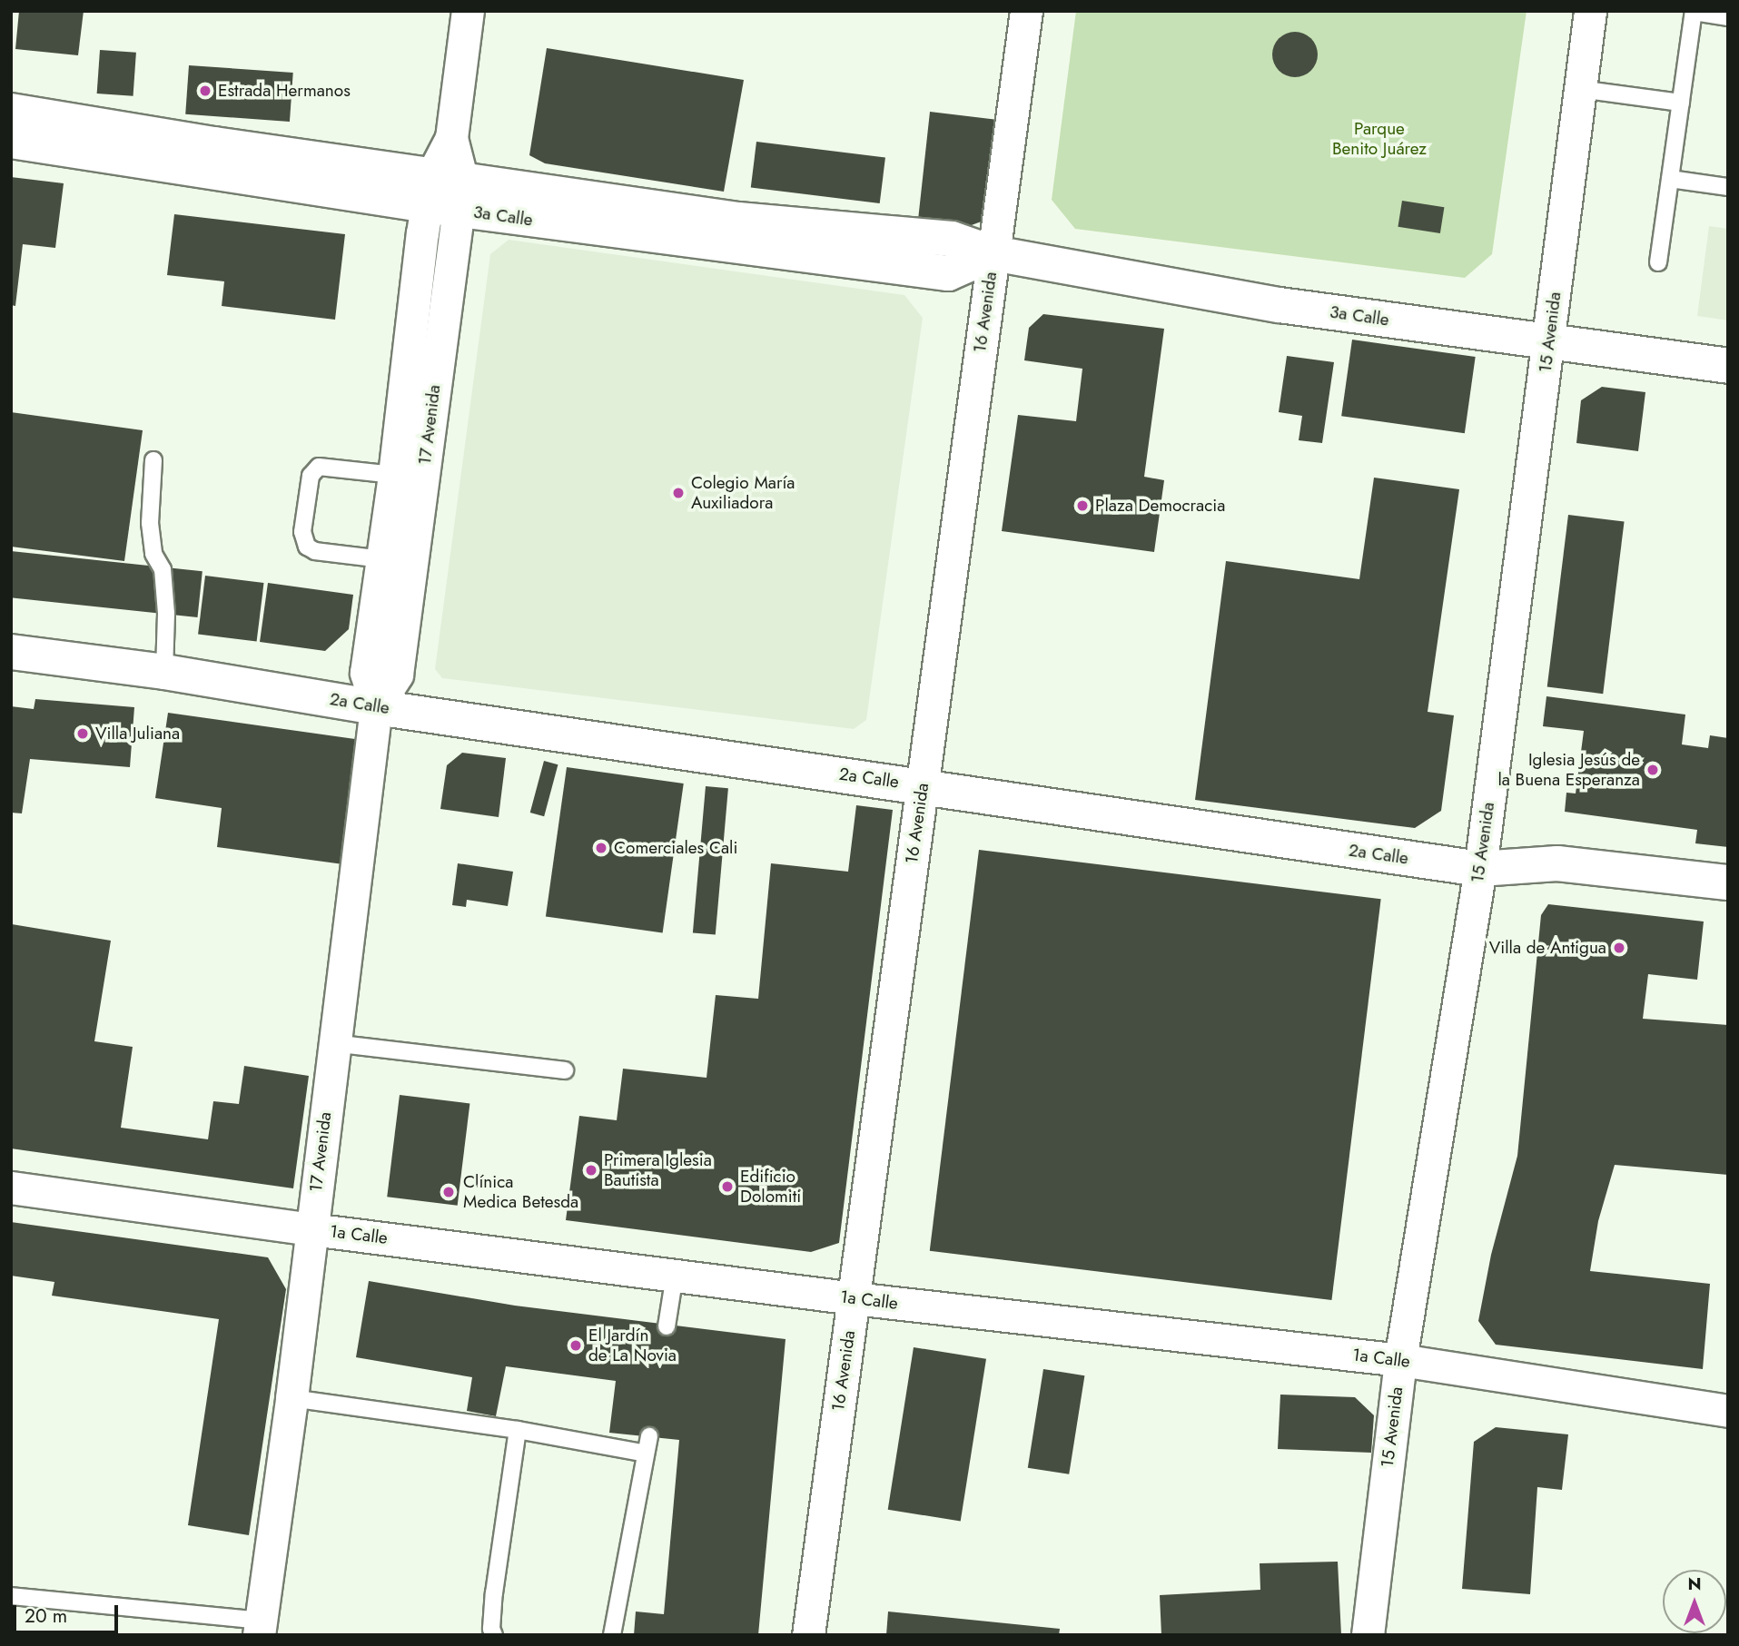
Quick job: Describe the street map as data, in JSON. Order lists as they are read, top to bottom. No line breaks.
{"streets":{"street":["3a Calle","16 Avenida","15 Avenida","17 Avenida","2a Calle","1a Calle"]},"crossings":[["3a Calle","16 Avenida"],["3a Calle","15 Avenida"],["3a Calle","17 Avenida"],["16 Avenida","2a Calle"],["16 Avenida","1a Calle"],["15 Avenida","2a Calle"],["15 Avenida","1a Calle"],["17 Avenida","2a Calle"],["17 Avenida","1a Calle"]],"parks":["Parque Benito Juárez"],"places":["Estrada Hermanos","Colegio María Auxiliadora","Plaza Democracia","Villa Juliana","Iglesia Jesús de la Buena Esperanza","Comerciales Cali","Villa de Antigua","Primera Iglesia Bautista","Edificio Dolomiti","Clínica Medica Betesda","El Jardín de La Novia"],"scale_bar":"20 m","north":"top"}
